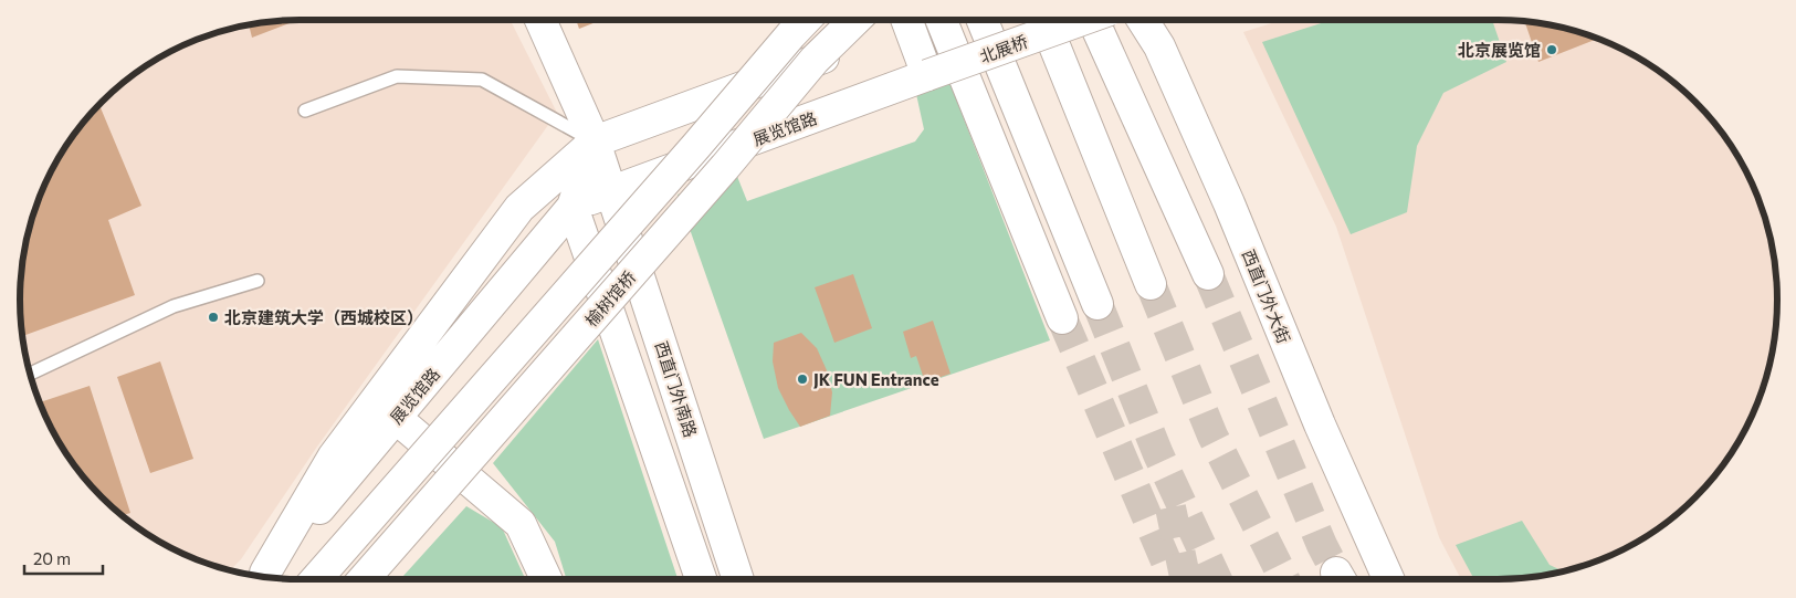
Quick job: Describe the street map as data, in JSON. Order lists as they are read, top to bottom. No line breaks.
{"streets":{"main road":["北展桥","展览馆路","西直门外大街","榆树馆桥","西直门外南路"]},"crossings":[["北展桥","展览馆路"],["展览馆路","西直门外南路"]],"places":["北京展览馆","北京建筑大学（西城校区）","JK FUN Entrance"],"scale_bar":"20 m"}
